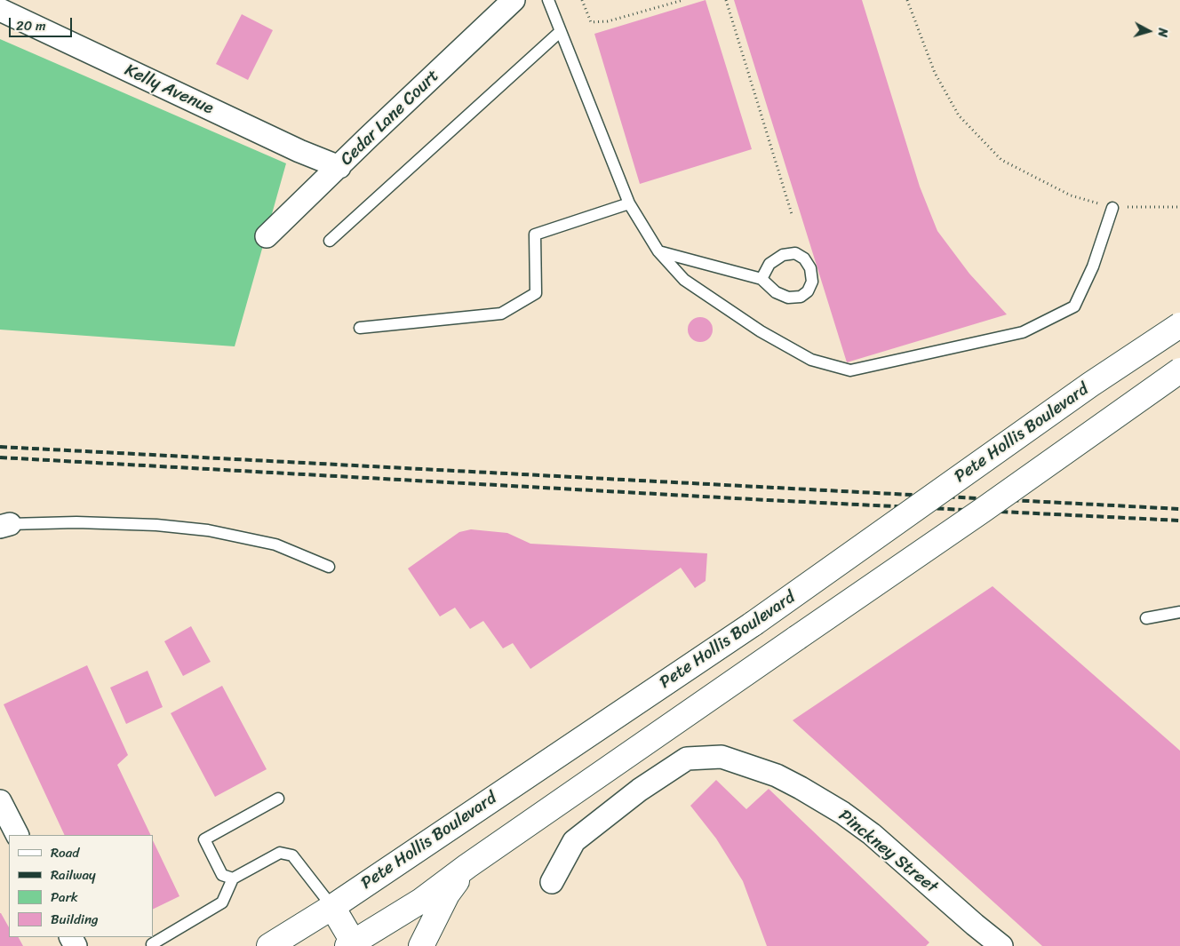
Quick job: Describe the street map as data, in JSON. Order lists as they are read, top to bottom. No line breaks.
{"streets":{"main road":["Pete Hollis Boulevard"],"street":["Kelly Avenue","Cedar Lane Court","Pinckney Street"]},"crossings":[["Kelly Avenue","Cedar Lane Court"]],"legend":["Road","Railway","Park","Building"],"scale_bar":"20 m","north":"right"}
